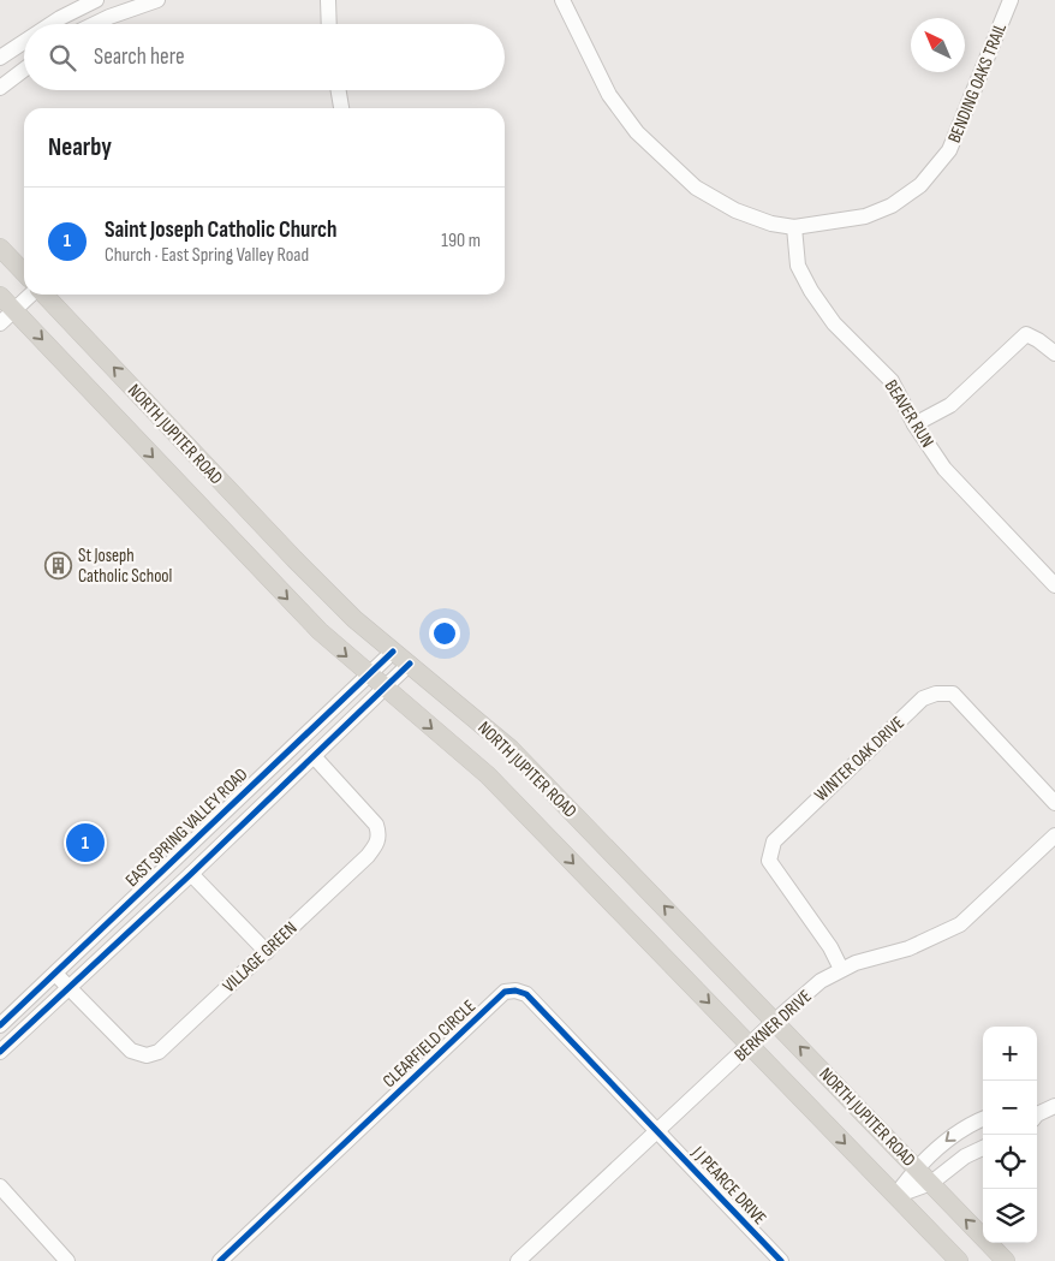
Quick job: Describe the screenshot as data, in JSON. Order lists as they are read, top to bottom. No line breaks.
{"streets":{"main road":["NORTH JUPITER ROAD"],"street":["BENDING OAKS TRAIL","BEAVER RUN","WINTER OAK DRIVE","EAST SPRING VALLEY ROAD","VILLAGE GREEN","BERKNER DRIVE","CLEARFIELD CIRCLE","J J PEARCE DRIVE"]},"crossings":[["BENDING OAKS TRAIL","BEAVER RUN"],["NORTH JUPITER ROAD","EAST SPRING VALLEY ROAD"],["NORTH JUPITER ROAD","BERKNER DRIVE"],["WINTER OAK DRIVE","BERKNER DRIVE"],["EAST SPRING VALLEY ROAD","VILLAGE GREEN"],["BERKNER DRIVE","CLEARFIELD CIRCLE"],["BERKNER DRIVE","J J PEARCE DRIVE"],["CLEARFIELD CIRCLE","J J PEARCE DRIVE"]],"places":{"building":["St Joseph Catholic School"]},"north":"top left","page":{"search":"Search here","heading":"Nearby","list":[{"mark":"1","name":"Saint Joseph Catholic Church","note":"Church · East Spring Valley Road","value":"190 m"}],"pins":"1","map_buttons":["+","−"]}}
